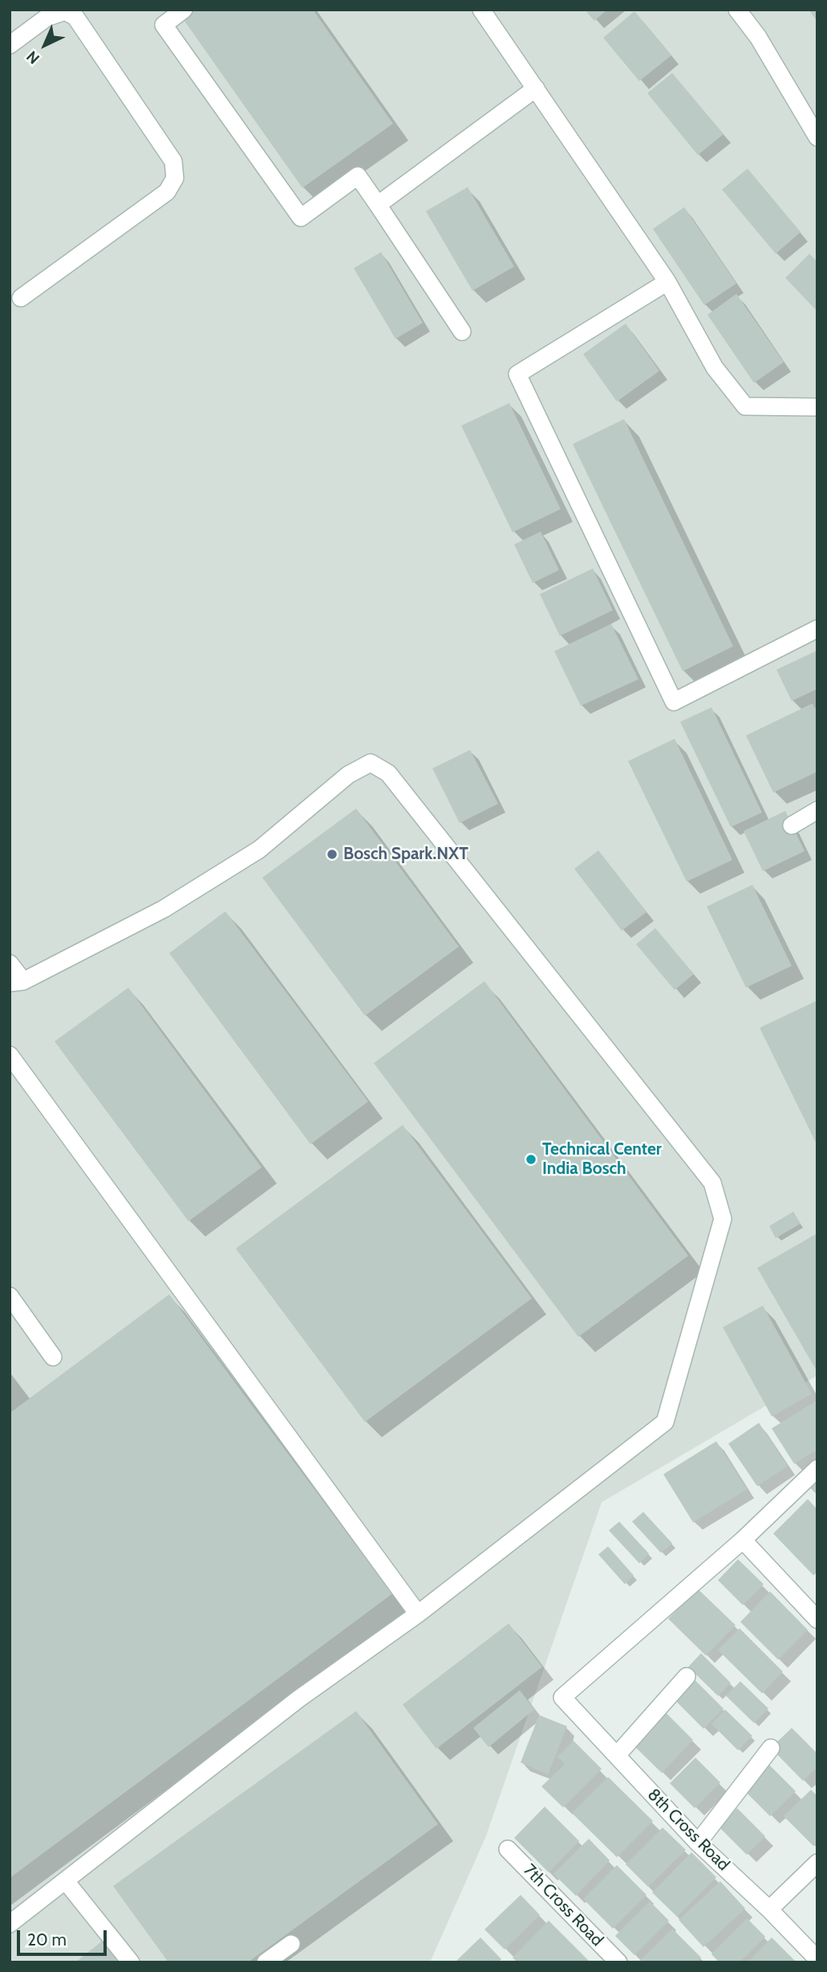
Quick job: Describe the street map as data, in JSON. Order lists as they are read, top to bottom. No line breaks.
{"streets":{"street":["8th Cross Road","7th Cross Road"]},"places":["Bosch Spark.NXT","Technical Center India Bosch"],"scale_bar":"20 m","north":"bottom left"}
